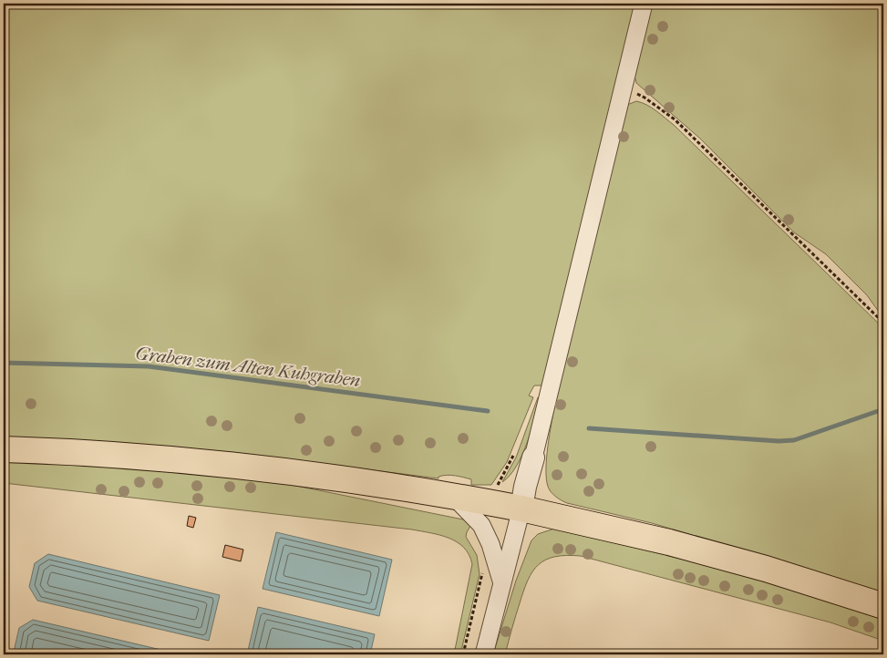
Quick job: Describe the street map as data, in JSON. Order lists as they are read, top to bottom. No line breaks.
{"water":["Graben zum Alten Kuhgraben"]}
